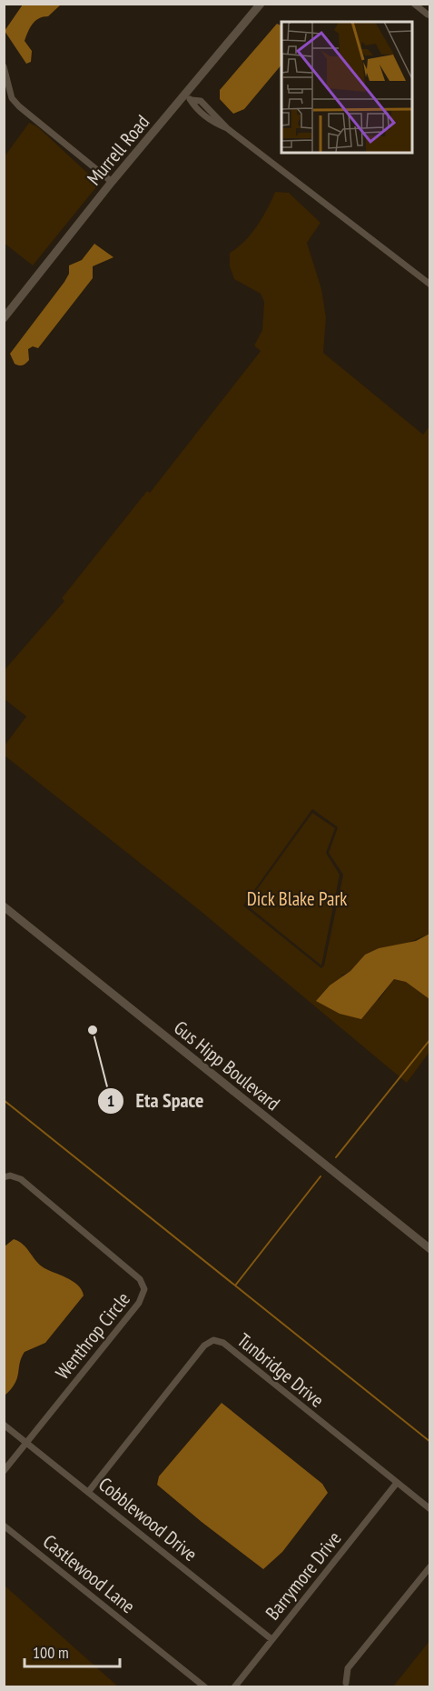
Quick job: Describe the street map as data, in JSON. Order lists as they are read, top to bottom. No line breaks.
{"streets":{"street":["Murrell Road","Gus Hipp Boulevard","Wenthrop Circle","Tunbridge Drive","Cobblewood Drive","Castlewood Lane","Barrymore Drive"]},"crossings":[["Wenthrop Circle","Cobblewood Drive"],["Tunbridge Drive","Cobblewood Drive"],["Tunbridge Drive","Barrymore Drive"],["Cobblewood Drive","Barrymore Drive"]],"parks":["Dick Blake Park"],"places":["Eta Space"],"scale_bar":"100 m"}
